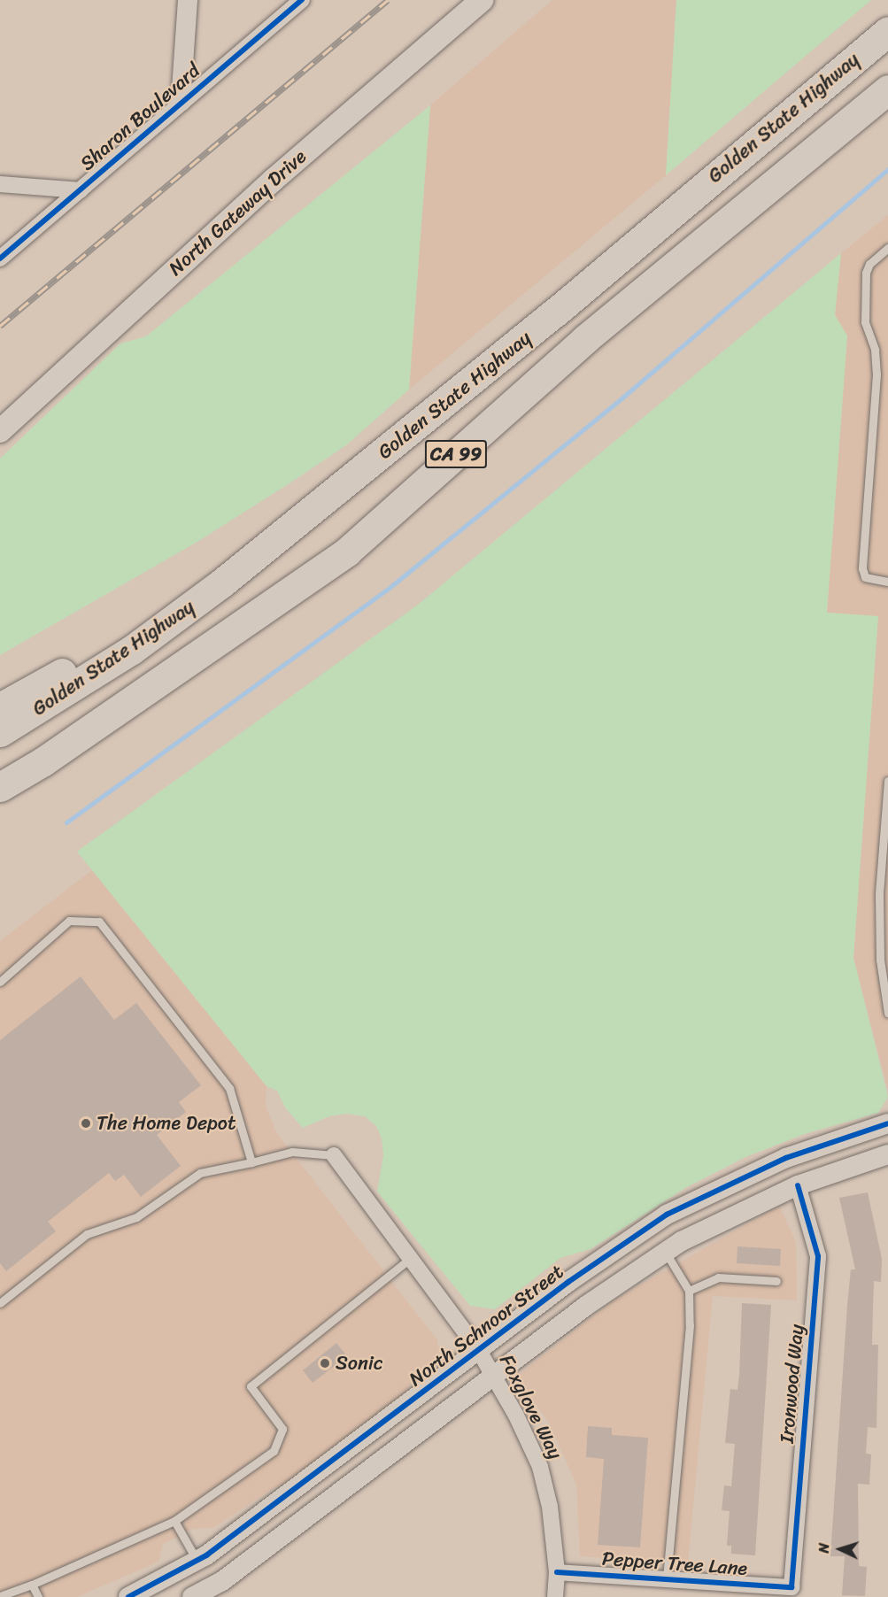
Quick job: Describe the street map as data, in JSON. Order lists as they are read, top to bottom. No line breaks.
{"streets":{"highway":["Golden State Highway","CA 99"],"main road":["North Gateway Drive"],"street":["Sharon Boulevard","North Schnoor Street","Ironwood Way","Foxglove Way","Pepper Tree Lane"]},"crossings":[["North Schnoor Street","Foxglove Way"],["Ironwood Way","Pepper Tree Lane"],["Foxglove Way","Pepper Tree Lane"]],"places":["The Home Depot","Sonic"],"north":"left"}
